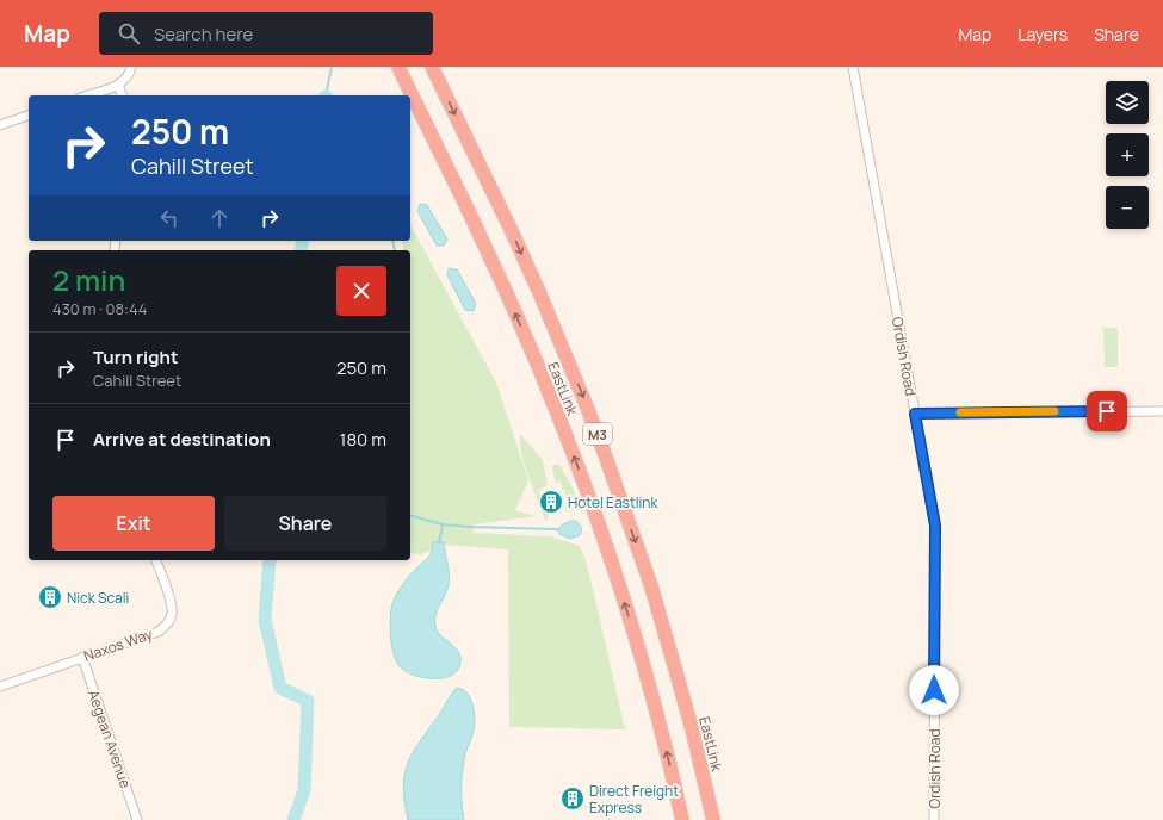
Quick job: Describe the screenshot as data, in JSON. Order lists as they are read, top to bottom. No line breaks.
{"streets":{"highway":["EastLink","M3"],"street":["Ordish Road","Naxos Way","Aegean Avenue"]},"crossings":[["Naxos Way","Aegean Avenue"]],"places":{"building":["Hotel Eastlink","Nick Scali","Direct Freight Express"]},"page":{"header":"Map","search":"Search here","nav":["Map","Layers","Share"],"map_buttons":["+","−"],"turn":["250 m","Cahill Street"],"heading":["2 min","430 m · 08:44"],"list":[{"name":"Turn right","note":"Cahill Street","value":"250 m"},{"name":"Arrive at destination","value":"180 m"}],"buttons":["Exit","Share"]}}
